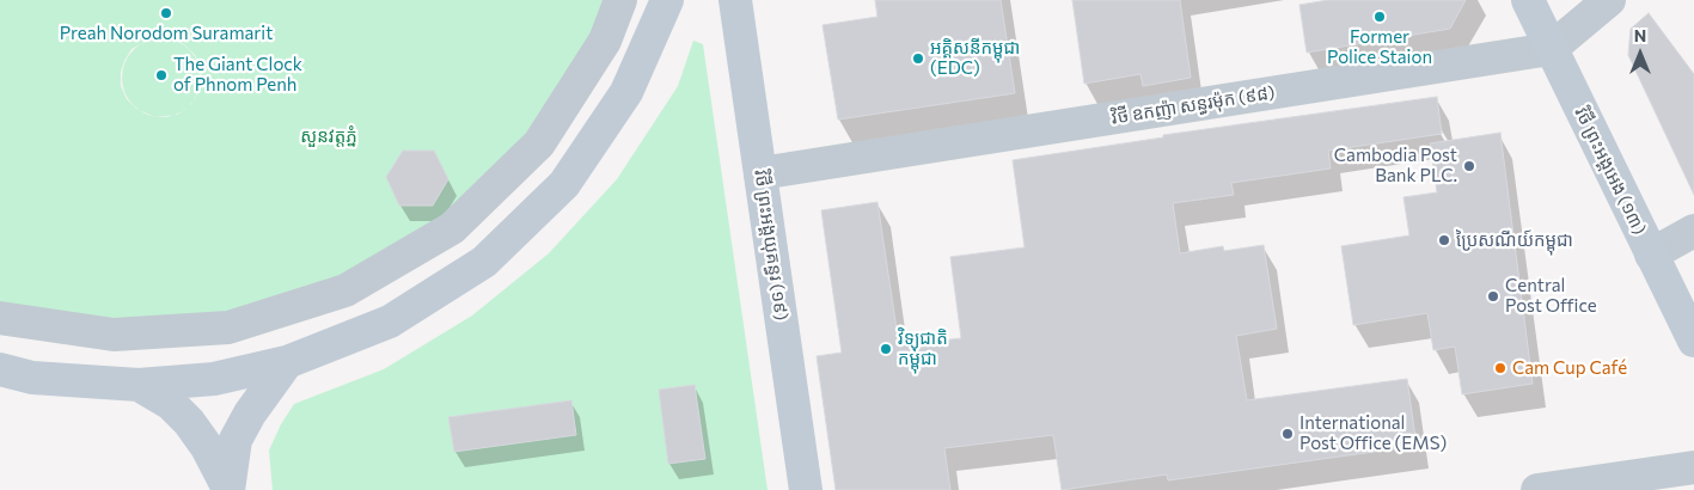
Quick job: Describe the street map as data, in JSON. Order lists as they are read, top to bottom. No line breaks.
{"streets":{"main road":["វិថី ព្រះអង្គអេង (១៣)","វិថី ព្រះអង្គយុគន្ធរ (១៩)"],"street":["វិថី ឧកញ៉ា សន្ធរម៉ុក (៩៨)"]},"crossings":[["វិថី ឧកញ៉ា សន្ធរម៉ុក (៩៨)","វិថី ព្រះអង្គអេង (១៣)"],["វិថី ឧកញ៉ា សន្ធរម៉ុក (៩៨)","វិថី ព្រះអង្គយុគន្ធរ (១៩)"]],"parks":["សួនវត្ដភ្នំ"],"places":["Preah Norodom Suramarit","Former Police Staion","អគ្គិសនីកម្ពុជា (EDC)","The Giant Clock of Phnom Penh","Cambodia Post Bank PLC.","ប្រៃសណីយ៍កម្ពុជា","Central Post Office","វិទ្យុជាតិ កម្ពុជា","Cam Cup Café","International Post Office (EMS)"],"north":"top"}
